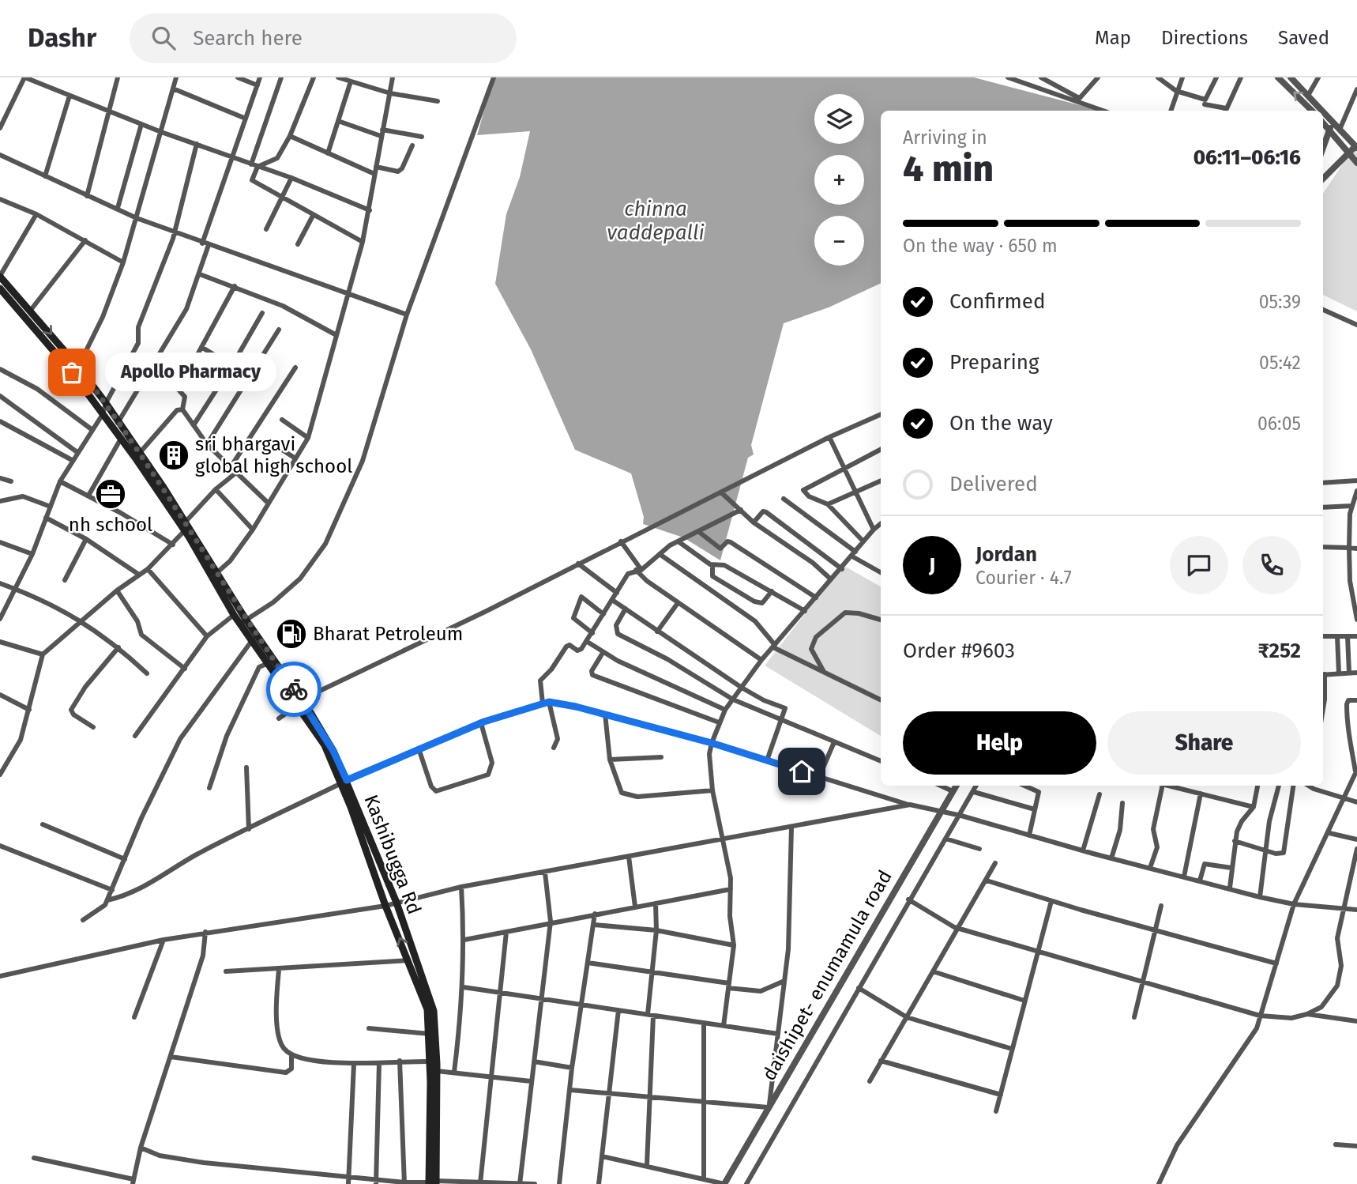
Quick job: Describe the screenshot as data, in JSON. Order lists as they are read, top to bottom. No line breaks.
{"streets":{"main road":["Kashibugga Rd"],"street":["daishipet- enumamula road"]},"water":["chinna vaddepalli"],"places":{"other":["Apollo Pharmacy"],"building":["sri bhargavi global high school"],"office":["nh school"],"fuel station":["Bharat Petroleum"]},"page":{"header":"Dashr","search":"Search here","nav":["Map","Directions","Saved"],"map_buttons":["+","−"],"heading":["4 min","Arriving in","06:11–06:16"],"panel":["Jordan","Courier · 4.7","Order #9603","₹252"],"bar":"On the way · 650 m","list":[["Confirmed","05:39"],["Preparing","05:42"],["On the way","06:05"],"Delivered"],"bubble":"Apollo Pharmacy","round":"J","buttons":["Help","Share"]}}
